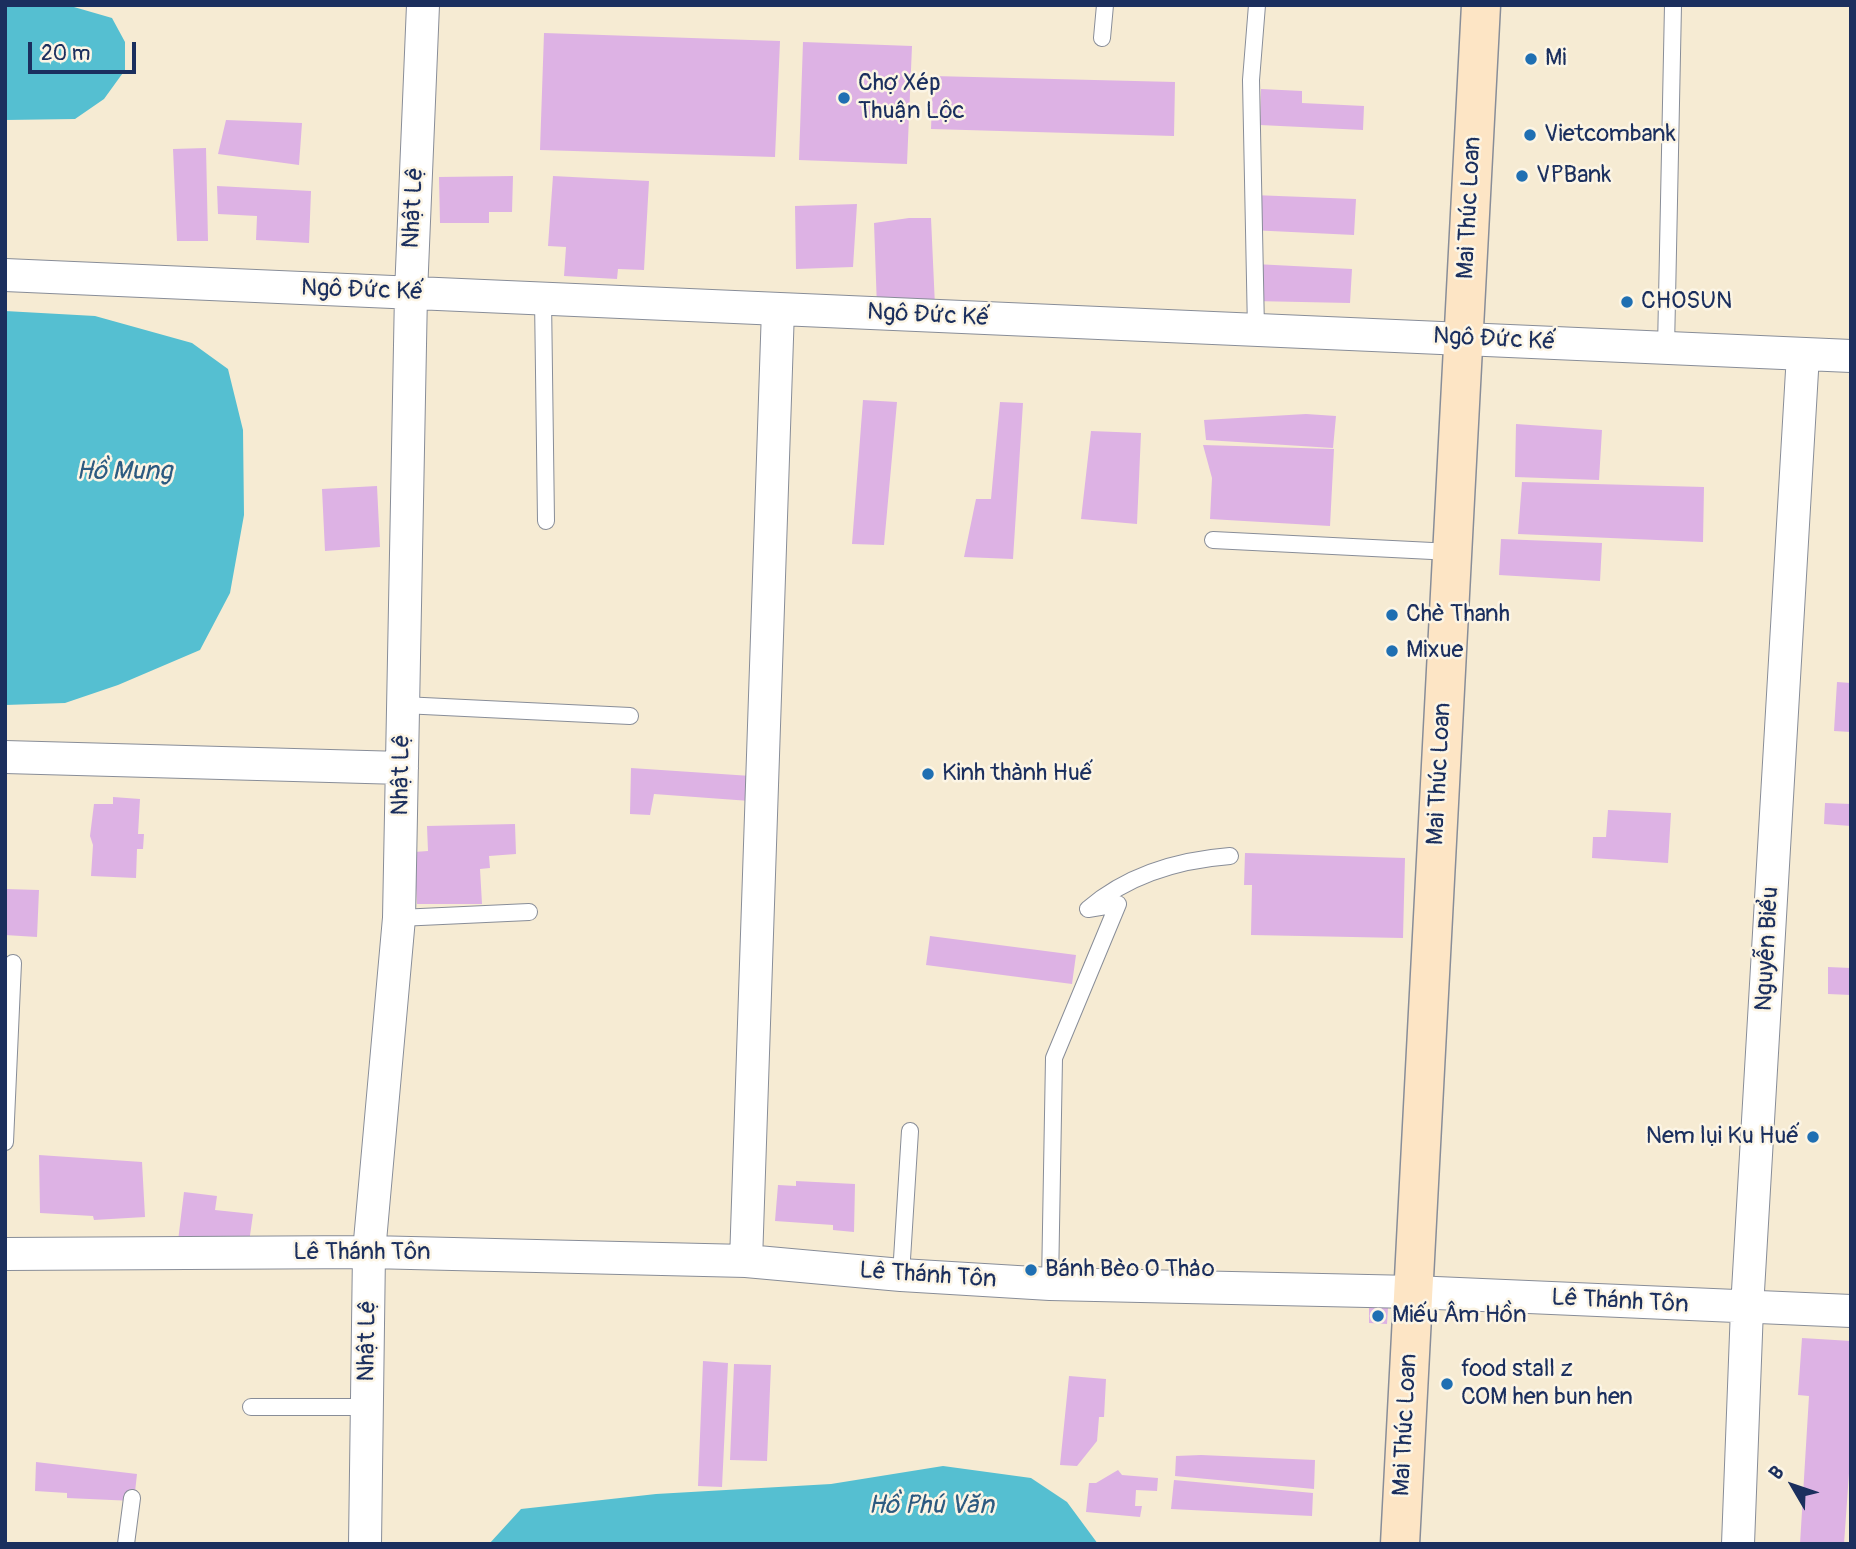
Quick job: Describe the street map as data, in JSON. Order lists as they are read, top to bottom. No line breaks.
{"streets":{"street":["Nhật Lệ","Mai Thúc Loan","Ngô Đức Kế","Nguyễn Biểu","Lê Thánh Tôn"]},"crossings":[["Nhật Lệ","Ngô Đức Kế"],["Nhật Lệ","Lê Thánh Tôn"],["Mai Thúc Loan","Ngô Đức Kế"],["Mai Thúc Loan","Lê Thánh Tôn"],["Ngô Đức Kế","Nguyễn Biểu"],["Nguyễn Biểu","Lê Thánh Tôn"]],"water":["Hồ Mung","Hồ Phú Văn"],"places":["Mi","Chợ Xép Thuận Lộc","Vietcombank","VPBank","CHOSUN","Chè Thanh","Mixue","Kinh thành Huế","Nem lụi Ku Huế","Bánh Bèo O Thảo","Miếu Âm Hồn","food stall z COM hen bun hen"],"scale_bar":"20 m","north":"top left"}
